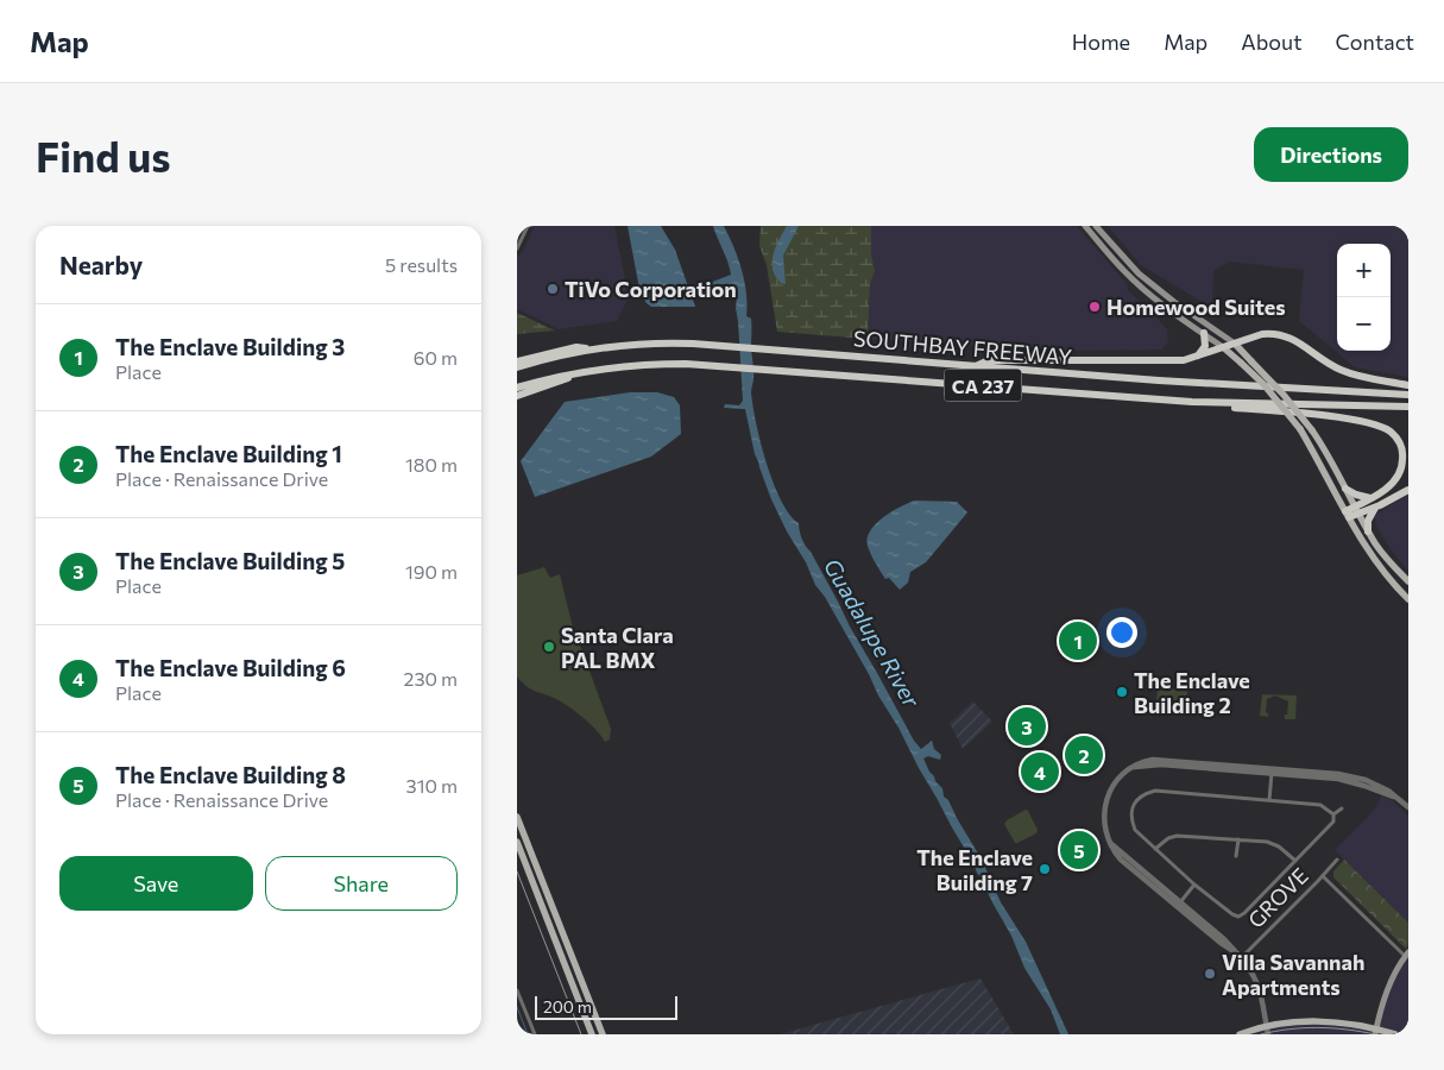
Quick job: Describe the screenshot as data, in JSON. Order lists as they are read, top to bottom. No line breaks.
{"streets":{"highway":["SOUTHBAY FREEWAY","CA 237"],"street":["GROVE"]},"water":["Guadalupe River"],"places":["TiVo Corporation","Homewood Suites","Santa Clara PAL BMX","The Enclave Building 2","The Enclave Building 7","Villa Savannah Apartments"],"scale_bar":"200 m","page":{"header":"Map","nav":["Home","Map","About","Contact"],"buttons":["Directions",["Save","Share"]],"title":"Find us","heading":["Nearby","5 results"],"map_buttons":["+","−"],"list":[{"mark":"1","name":"The Enclave Building 3","note":"Place","value":"60 m"},{"mark":"2","name":"The Enclave Building 1","note":"Place · Renaissance Drive","value":"180 m"},{"mark":"3","name":"The Enclave Building 5","note":"Place","value":"190 m"},{"mark":"4","name":"The Enclave Building 6","note":"Place","value":"230 m"},{"mark":"5","name":"The Enclave Building 8","note":"Place · Renaissance Drive","value":"310 m"}],"pins":["1","3","2","4","5"],"scale":"200 m"}}
